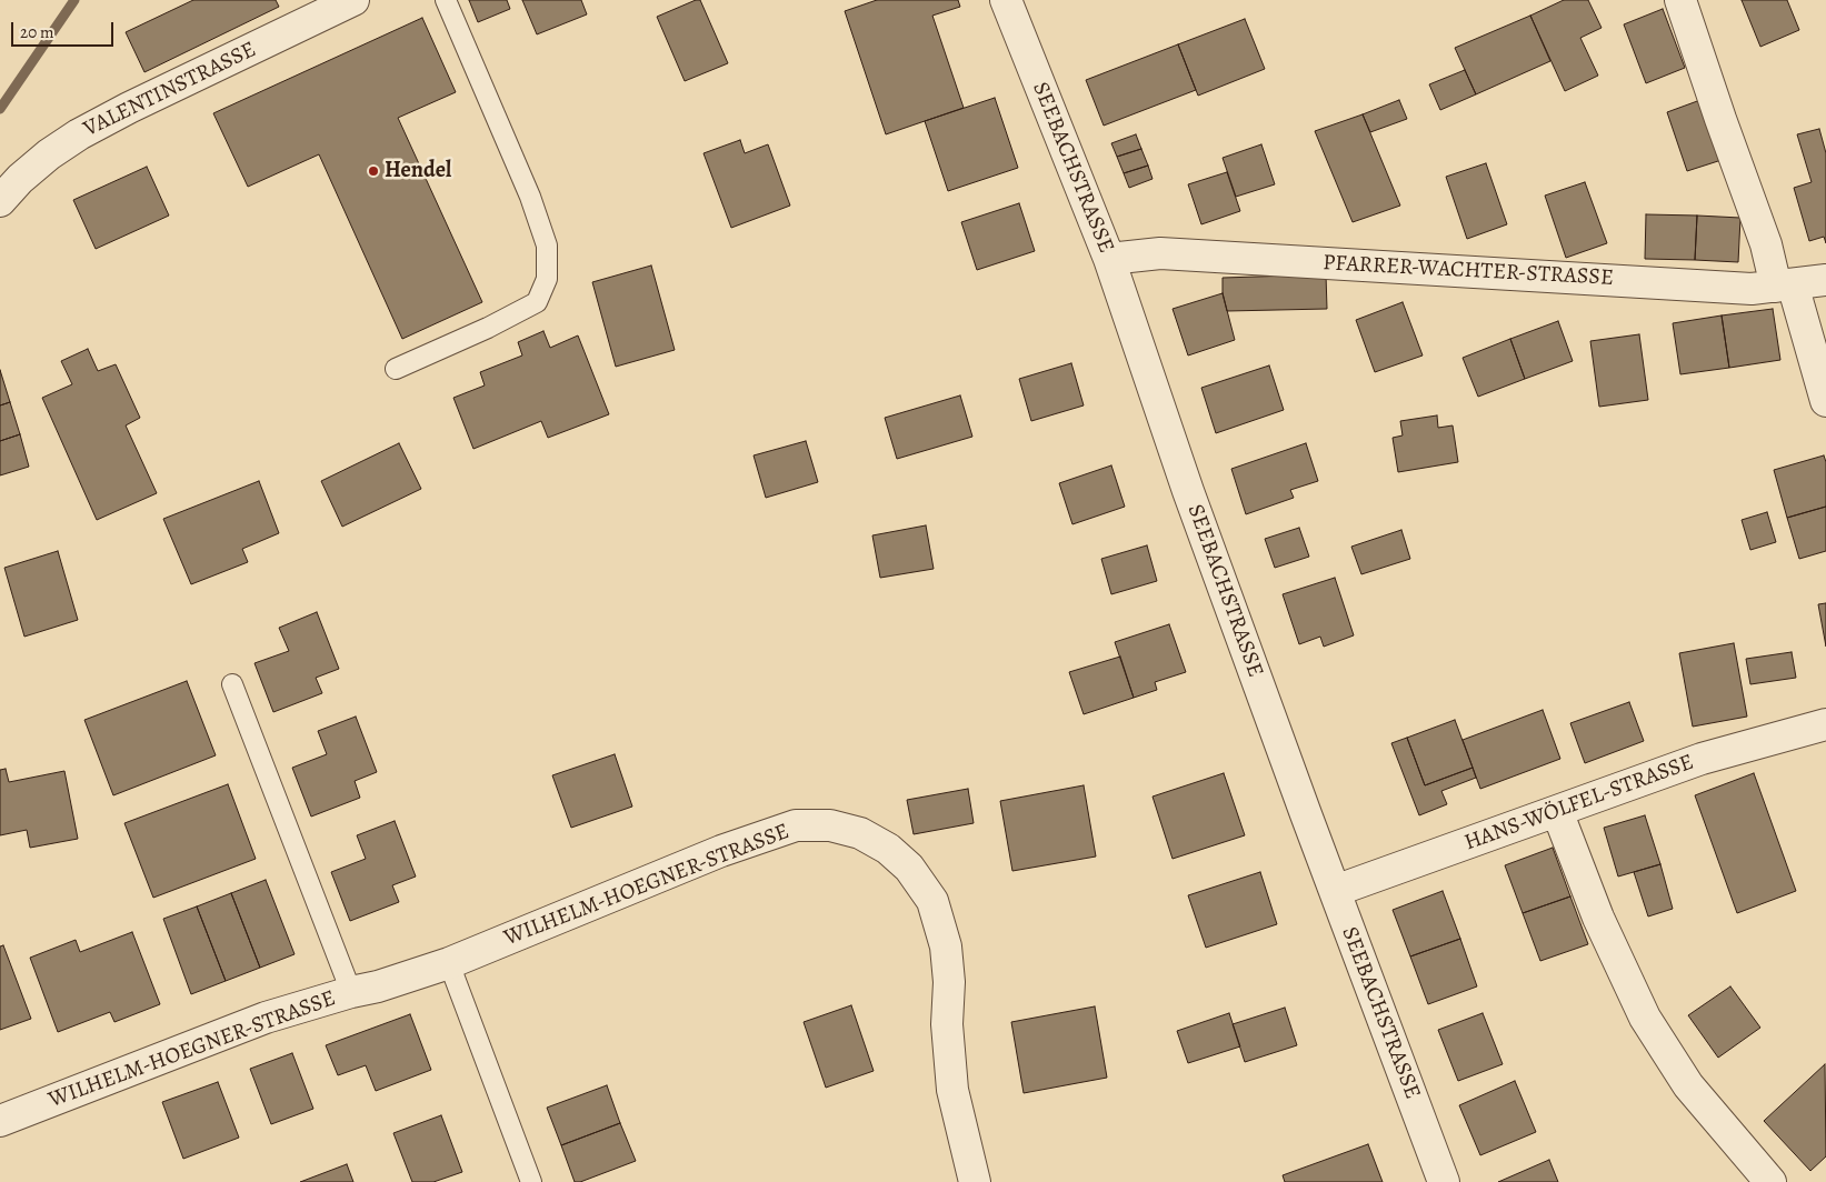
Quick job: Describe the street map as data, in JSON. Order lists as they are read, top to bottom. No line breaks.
{"streets":{"street":["VALENTINSTRASSE","SEEBACHSTRASSE","PFARRER-WACHTER-STRASSE","HANS-WÖLFEL-STRASSE","WILHELM-HOEGNER-STRASSE"]},"crossings":[["SEEBACHSTRASSE","PFARRER-WACHTER-STRASSE"],["SEEBACHSTRASSE","HANS-WÖLFEL-STRASSE"]],"places":["Hendel"],"scale_bar":"20 m"}
